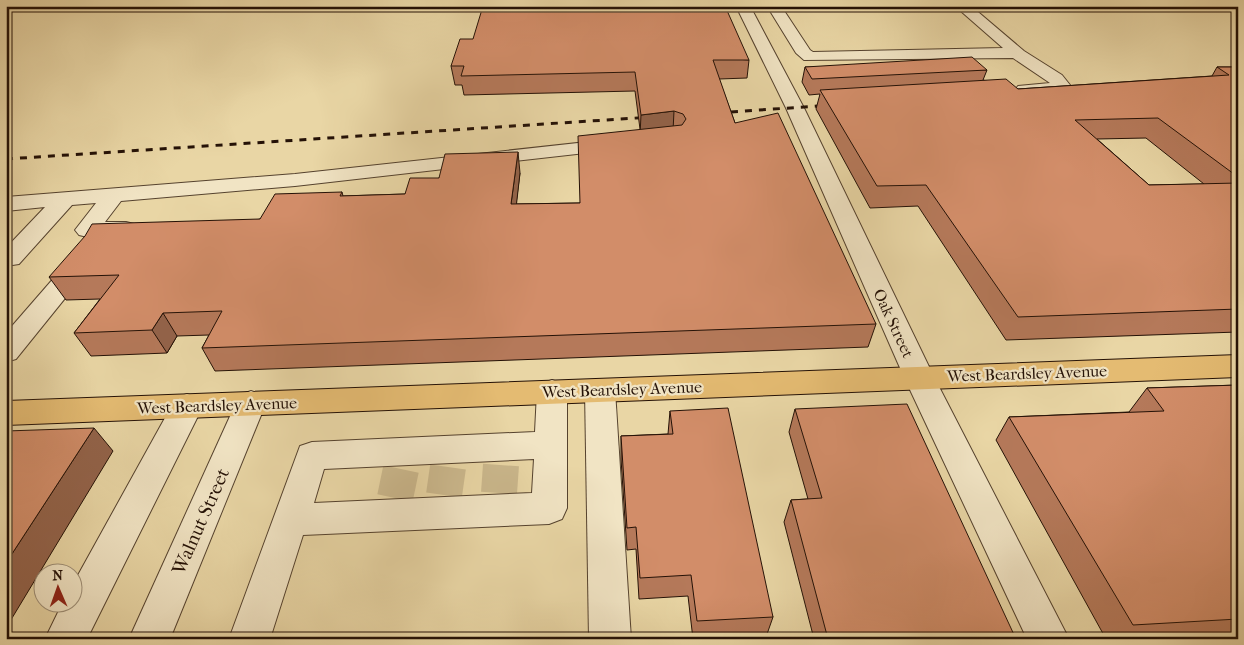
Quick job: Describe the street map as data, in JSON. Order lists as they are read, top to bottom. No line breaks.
{"streets":{"main road":["West Beardsley Avenue"],"street":["Oak Street","Walnut Street"]},"crossings":[["Oak Street","West Beardsley Avenue"],["West Beardsley Avenue","Walnut Street"]],"north":"top"}
